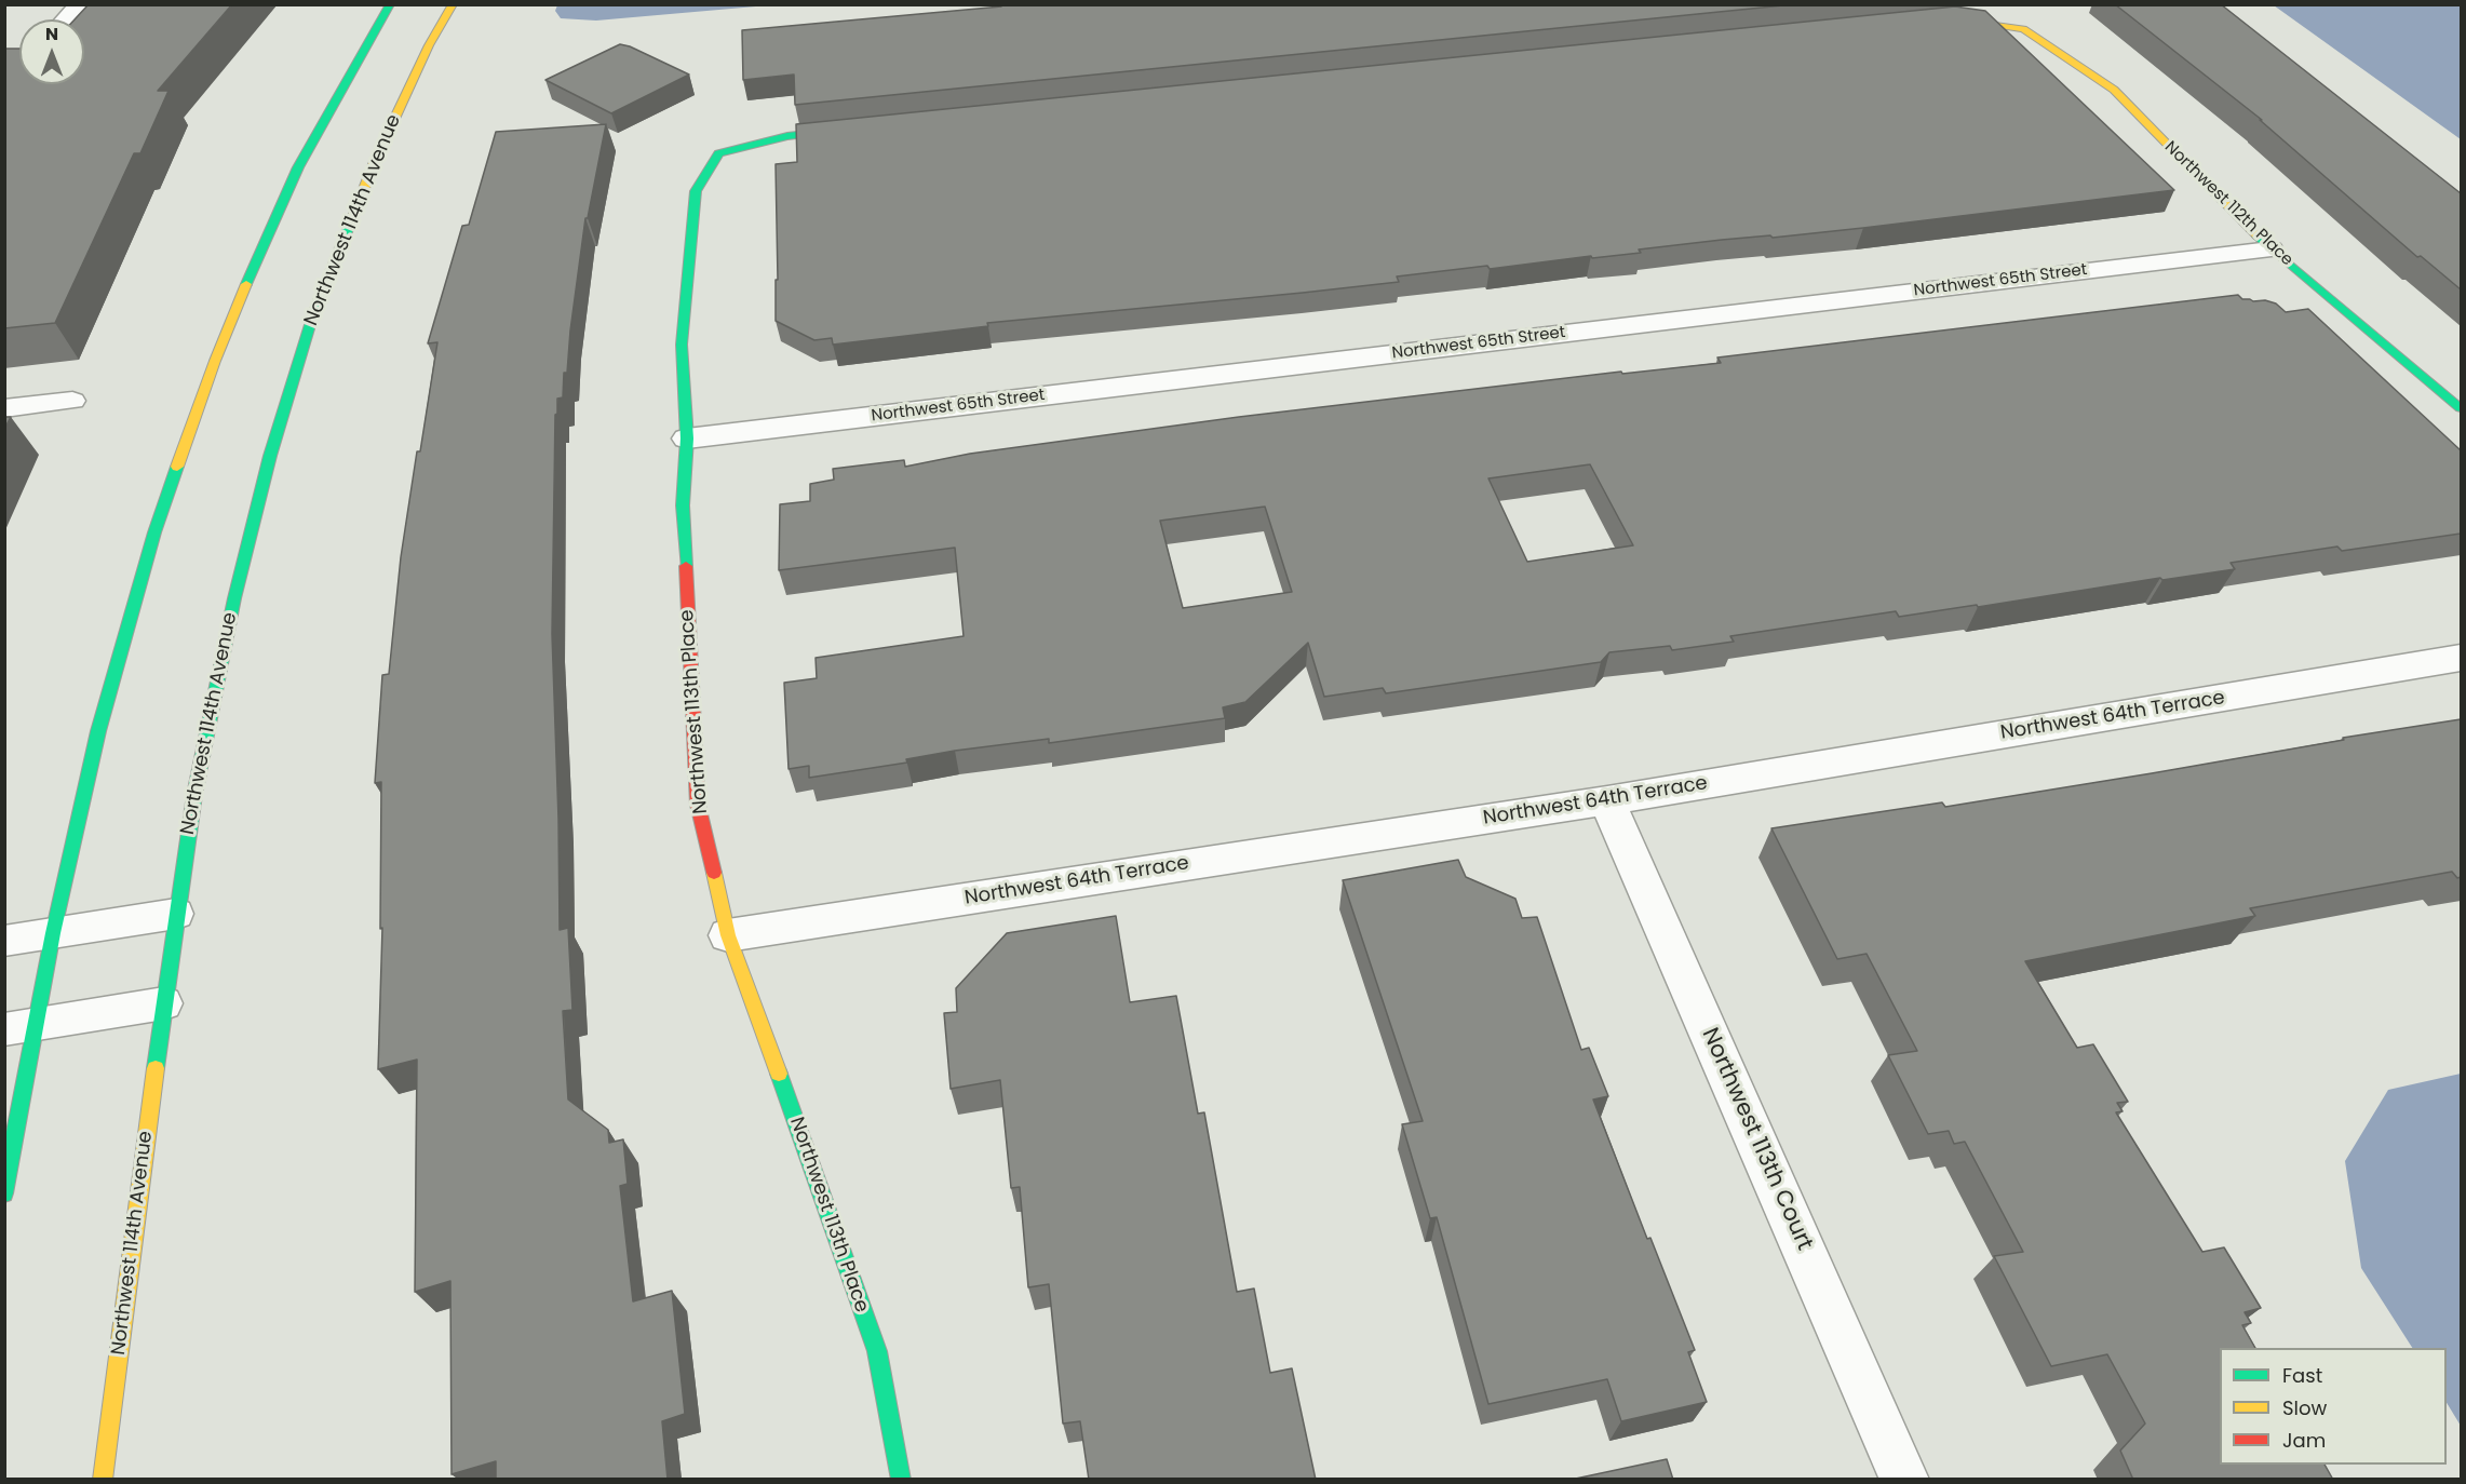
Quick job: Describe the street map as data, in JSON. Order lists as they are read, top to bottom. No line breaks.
{"streets":{"street":["Northwest 112th Place","Northwest 114th Avenue","Northwest 65th Street","Northwest 113th Place","Northwest 64th Terrace","Northwest 113th Court"]},"crossings":[["Northwest 112th Place","Northwest 65th Street"],["Northwest 65th Street","Northwest 113th Place"],["Northwest 113th Place","Northwest 64th Terrace"],["Northwest 64th Terrace","Northwest 113th Court"]],"legend":["Fast","Slow","Jam"],"north":"top"}
